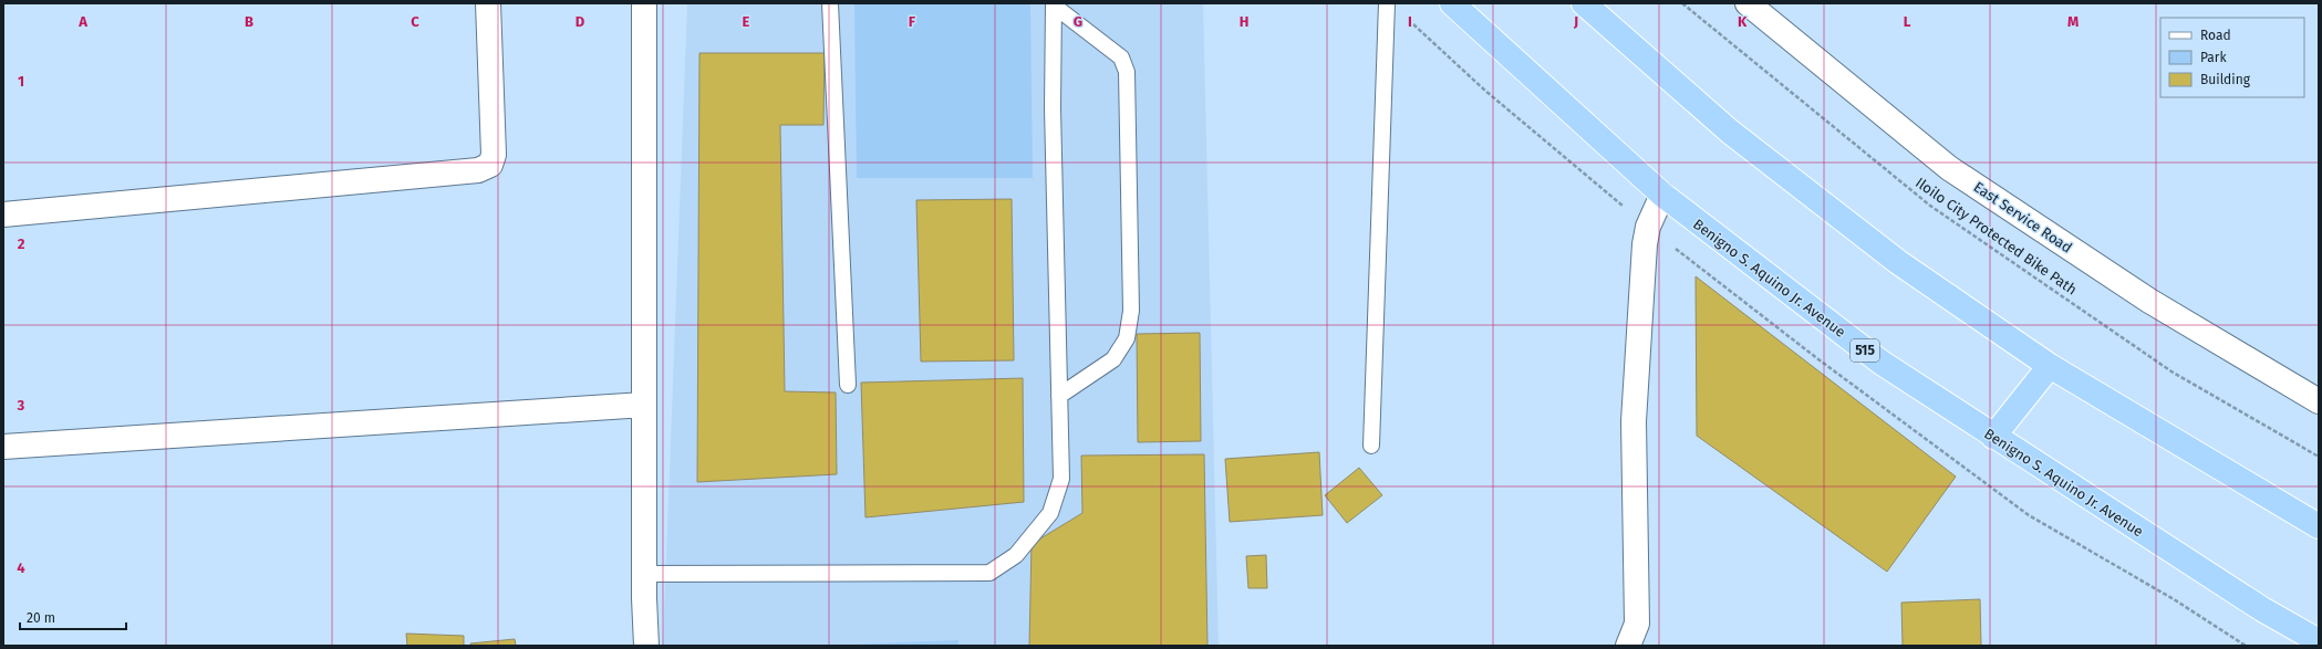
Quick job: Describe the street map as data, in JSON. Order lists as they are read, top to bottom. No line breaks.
{"streets":{"highway":["Benigno S. Aquino Jr. Avenue","515"],"street":["East Service Road"],"path":["Iloilo City Protected Bike Path"]},"legend":["Road","Park","Building"],"scale_bar":"20 m","grid":{"columns":["A","B","C","D","E","F","G","H","I","J","K","L","M"],"rows":["1","2","3","4"]}}
